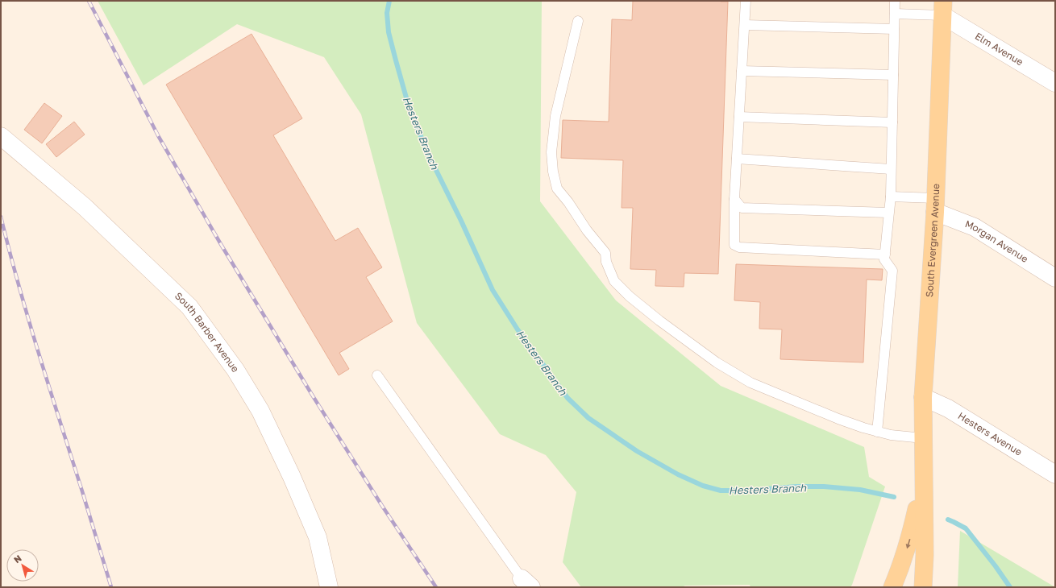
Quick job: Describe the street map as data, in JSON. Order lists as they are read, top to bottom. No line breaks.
{"streets":{"main road":["South Evergreen Avenue"],"street":["Elm Avenue","Morgan Avenue","South Barber Avenue","Hesters Avenue"]},"crossings":[["Elm Avenue","South Evergreen Avenue"],["South Evergreen Avenue","Morgan Avenue"],["South Evergreen Avenue","Hesters Avenue"]],"water":["Hesters Branch"],"north":"top left"}
